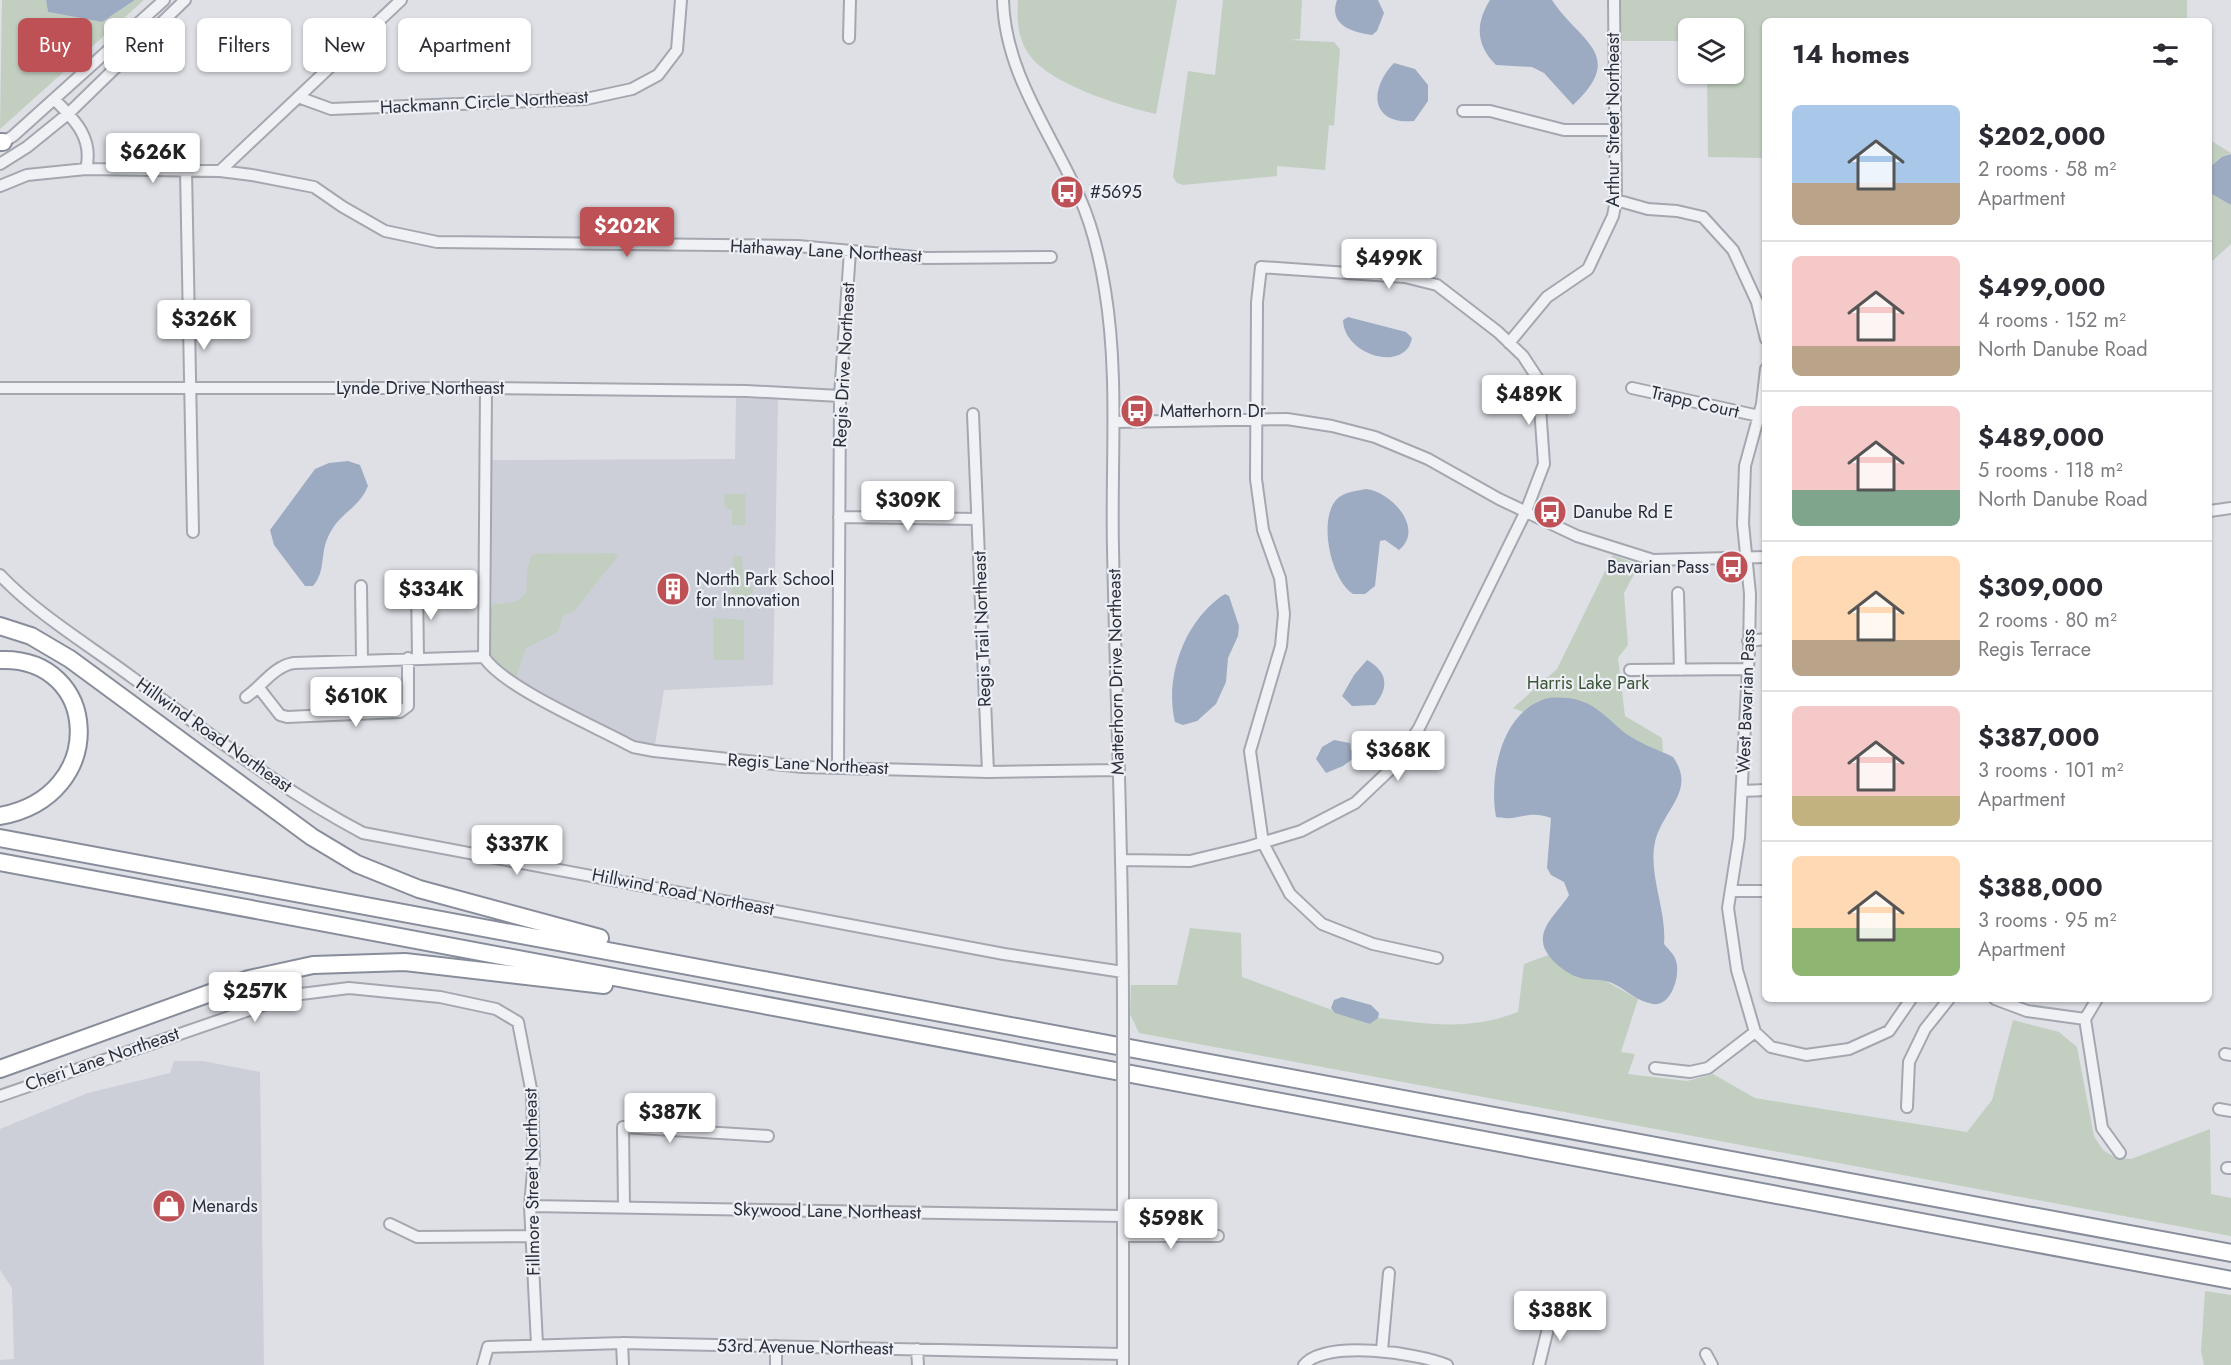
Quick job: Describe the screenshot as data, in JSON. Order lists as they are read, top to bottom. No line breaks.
{"streets":{"street":["Hackmann Circle Northeast","Arthur Street Northeast","Hathaway Lane Northeast","Regis Drive Northeast","Lynde Drive Northeast","Trapp Court","Regis Trail Northeast","Matterhorn Drive Northeast","West Bavarian Pass","Hillwind Road Northeast","Regis Lane Northeast","Cheri Lane Northeast","Fillmore Street Northeast","Skywood Lane Northeast","53rd Avenue Northeast"]},"crossings":[["Hathaway Lane Northeast","Regis Drive Northeast"],["Regis Drive Northeast","Lynde Drive Northeast"],["Regis Drive Northeast","Regis Lane Northeast"],["Trapp Court","West Bavarian Pass"],["Regis Trail Northeast","Regis Lane Northeast"],["Matterhorn Drive Northeast","Hillwind Road Northeast"],["Matterhorn Drive Northeast","Regis Lane Northeast"],["Matterhorn Drive Northeast","Skywood Lane Northeast"],["Matterhorn Drive Northeast","53rd Avenue Northeast"],["Cheri Lane Northeast","Fillmore Street Northeast"],["Fillmore Street Northeast","Skywood Lane Northeast"],["Fillmore Street Northeast","53rd Avenue Northeast"]],"parks":["Harris Lake Park"],"places":{"bus stop":["#5695","Matterhorn Dr","Danube Rd E","Bavarian Pass"],"building":["North Park School for Innovation"],"shop":["Menards"]},"page":{"chip":["Buy","Rent","Filters","New","Apartment"],"heading":"14 homes","list":[{"name":"$202,000","note":"2 rooms · 58 m² · Apartment"},{"name":"$499,000","note":"4 rooms · 152 m² · North Danube Road"},{"name":"$489,000","note":"5 rooms · 118 m² · North Danube Road"},{"name":"$309,000","note":"2 rooms · 80 m² · Regis Terrace"},{"name":"$387,000","note":"3 rooms · 101 m² · Apartment"},{"name":"$388,000","note":"3 rooms · 95 m² · Apartment"}],"price":["$626K","$202K","$499K","$326K","$489K","$309K","$334K","$610K","$368K","$337K","$257K","$387K","$598K","$388K"]}}
